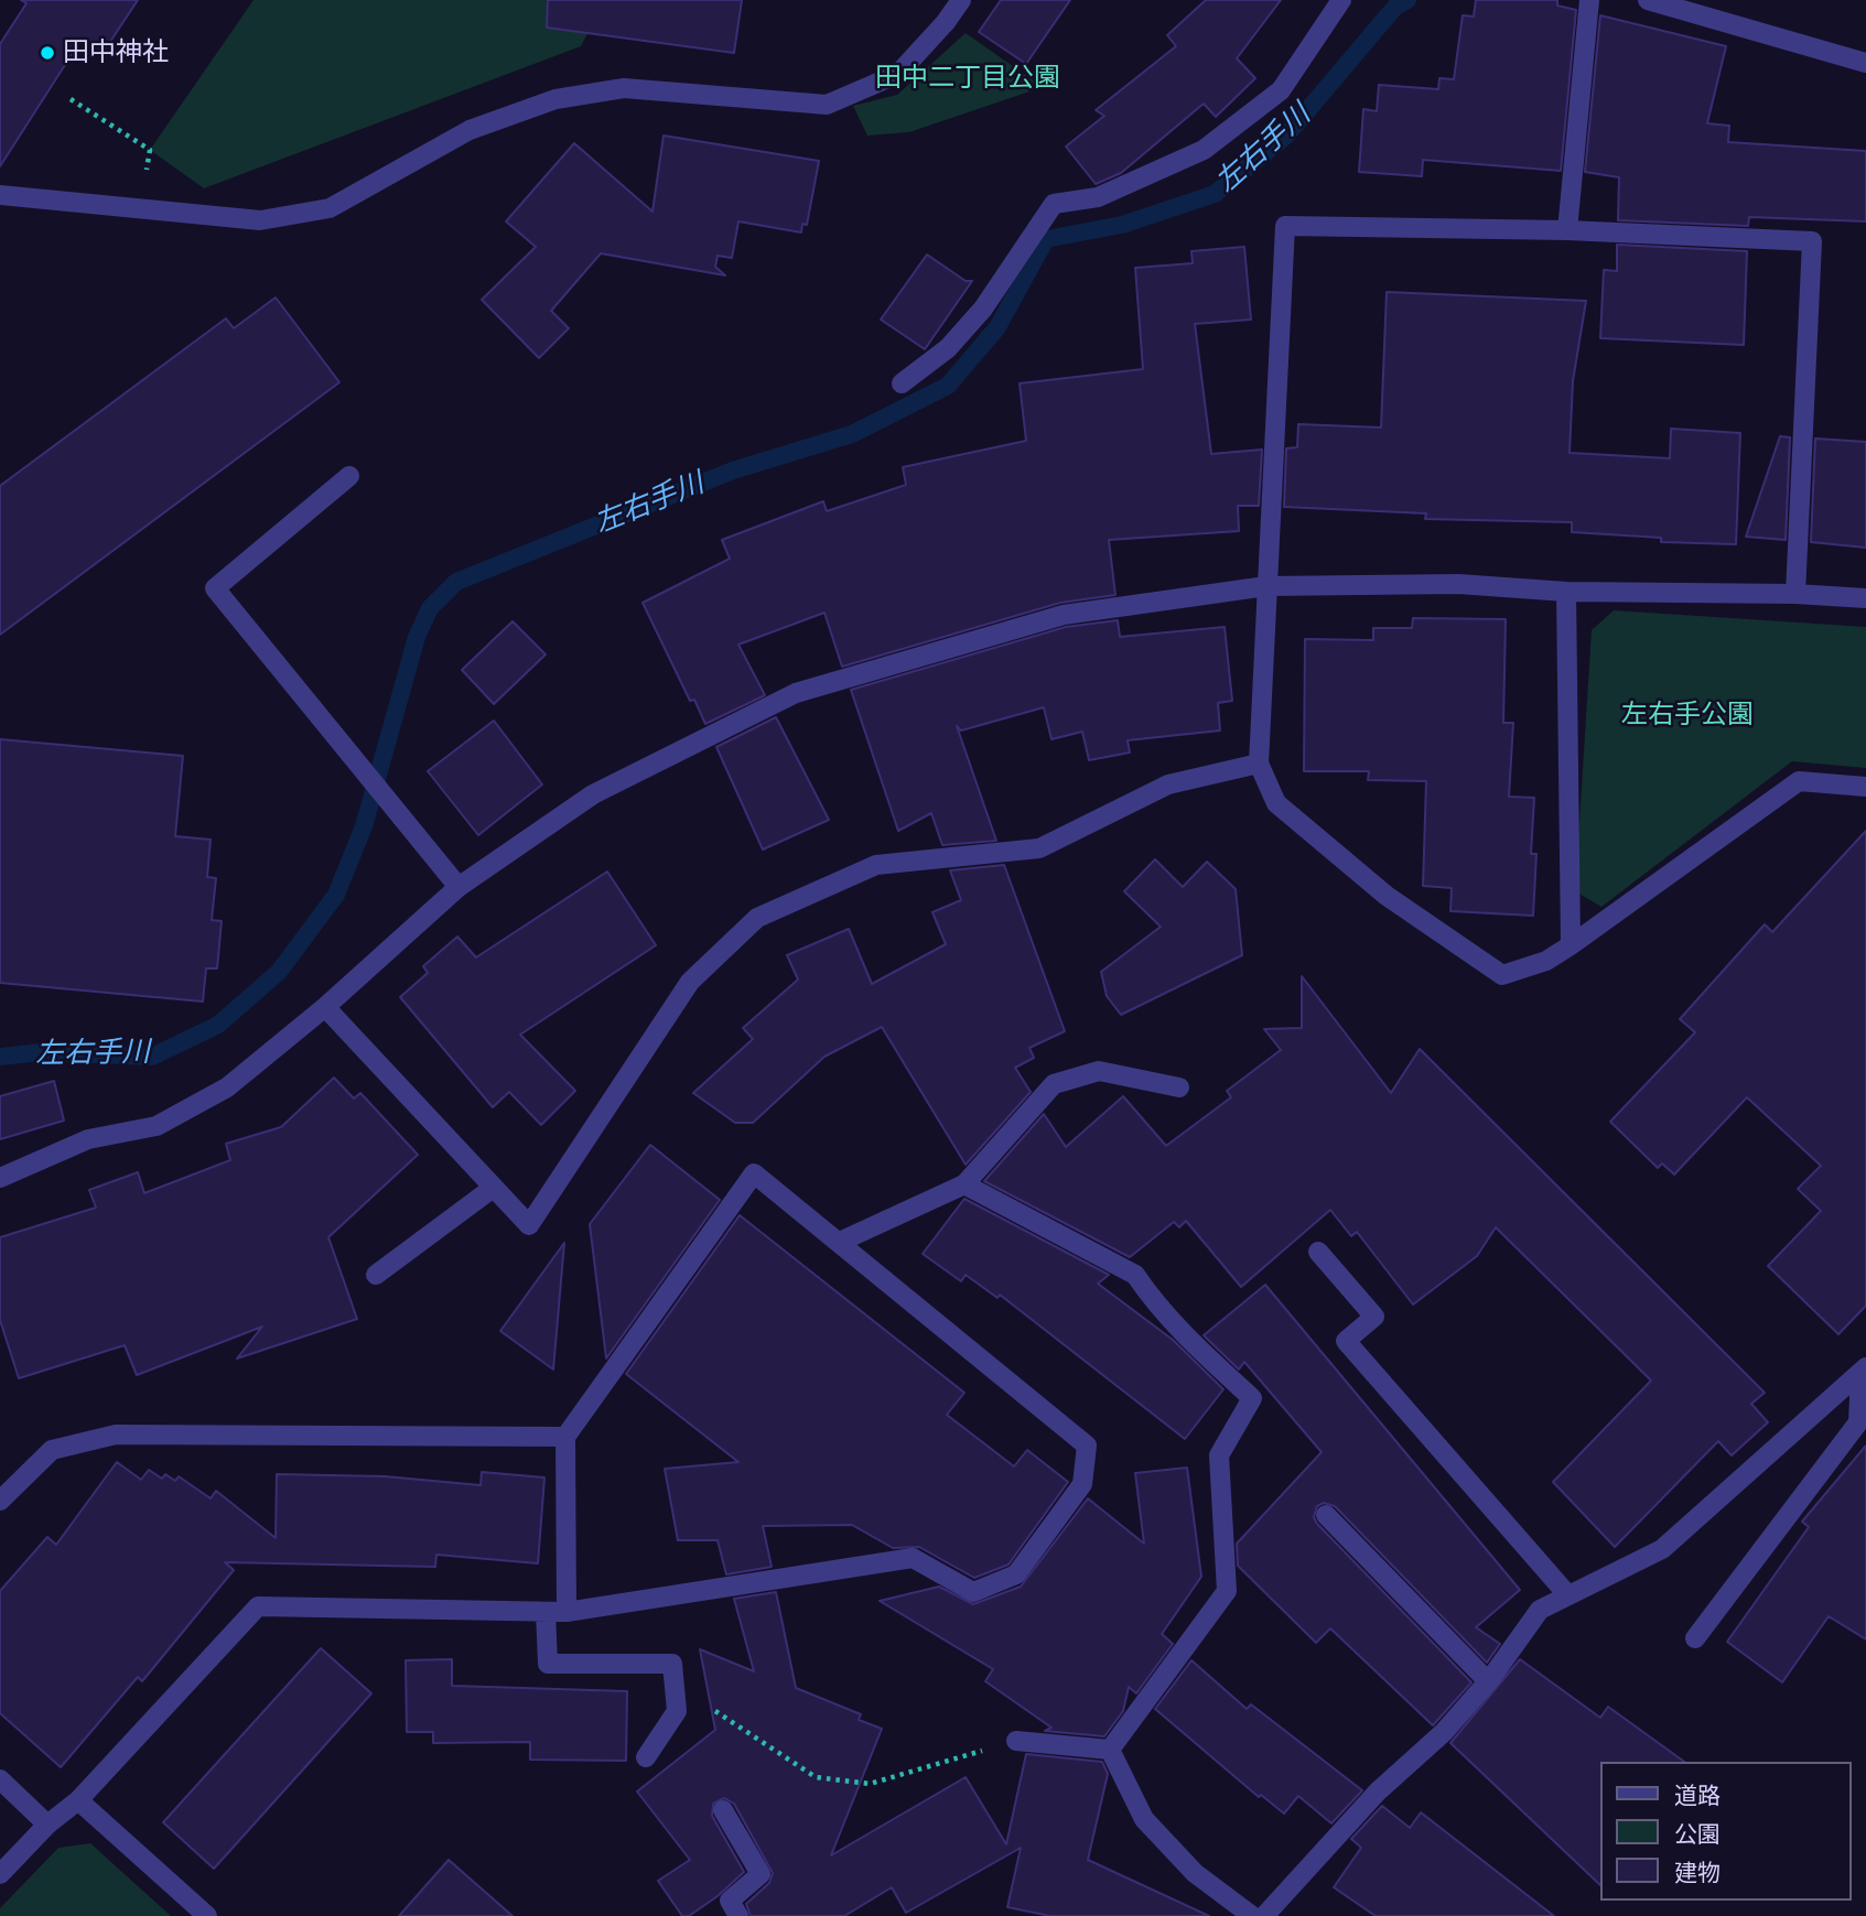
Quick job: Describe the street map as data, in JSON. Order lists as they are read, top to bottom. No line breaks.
{"water":["左右手川"],"parks":["田中二丁目公園","左右手公園"],"places":["田中神社"],"legend":["道路","公園","建物"]}
